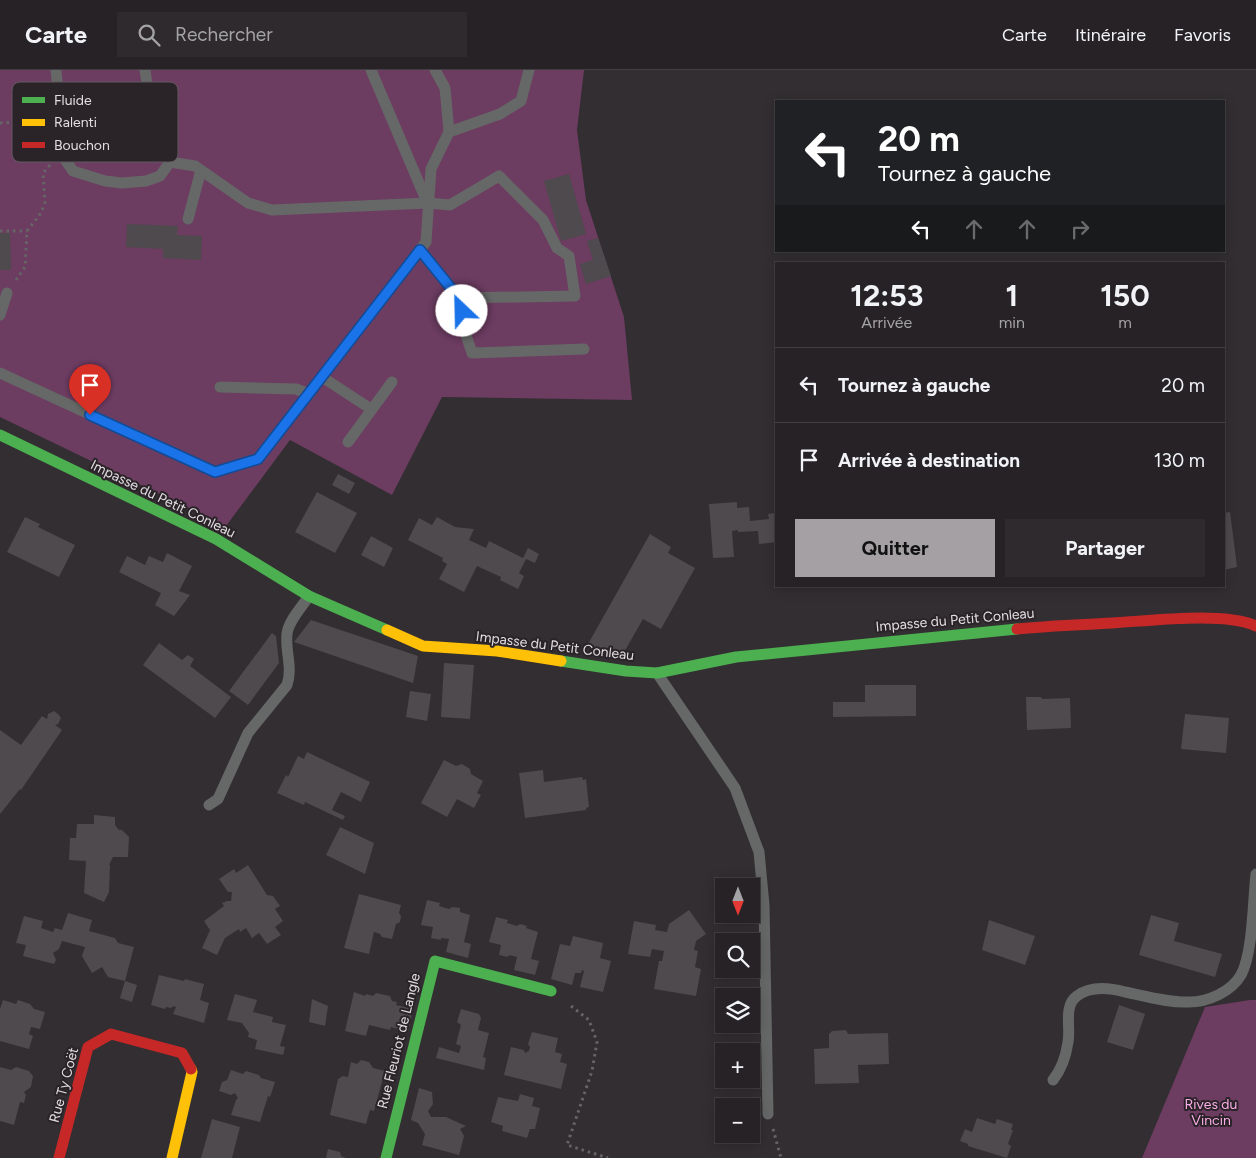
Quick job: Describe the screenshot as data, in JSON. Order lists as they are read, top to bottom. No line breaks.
{"streets":{"street":["Impasse du Petit Conleau","Rue Fleuriot de Langle","Rue Ty Coët"]},"parks":["Rives du Vincin"],"legend":["Fluide","Ralenti","Bouchon"],"north":"bottom","page":{"header":"Carte","search":"Rechercher","nav":["Carte","Itinéraire","Favoris"],"turn":["20 m","Tournez à gauche"],"eta":["12:53","Arrivée","1","min","150","m"],"list":[{"name":"Tournez à gauche","value":"20 m"},{"name":"Arrivée à destination","value":"130 m"}],"buttons":["Quitter","Partager"],"map_buttons":["+","−"]}}
